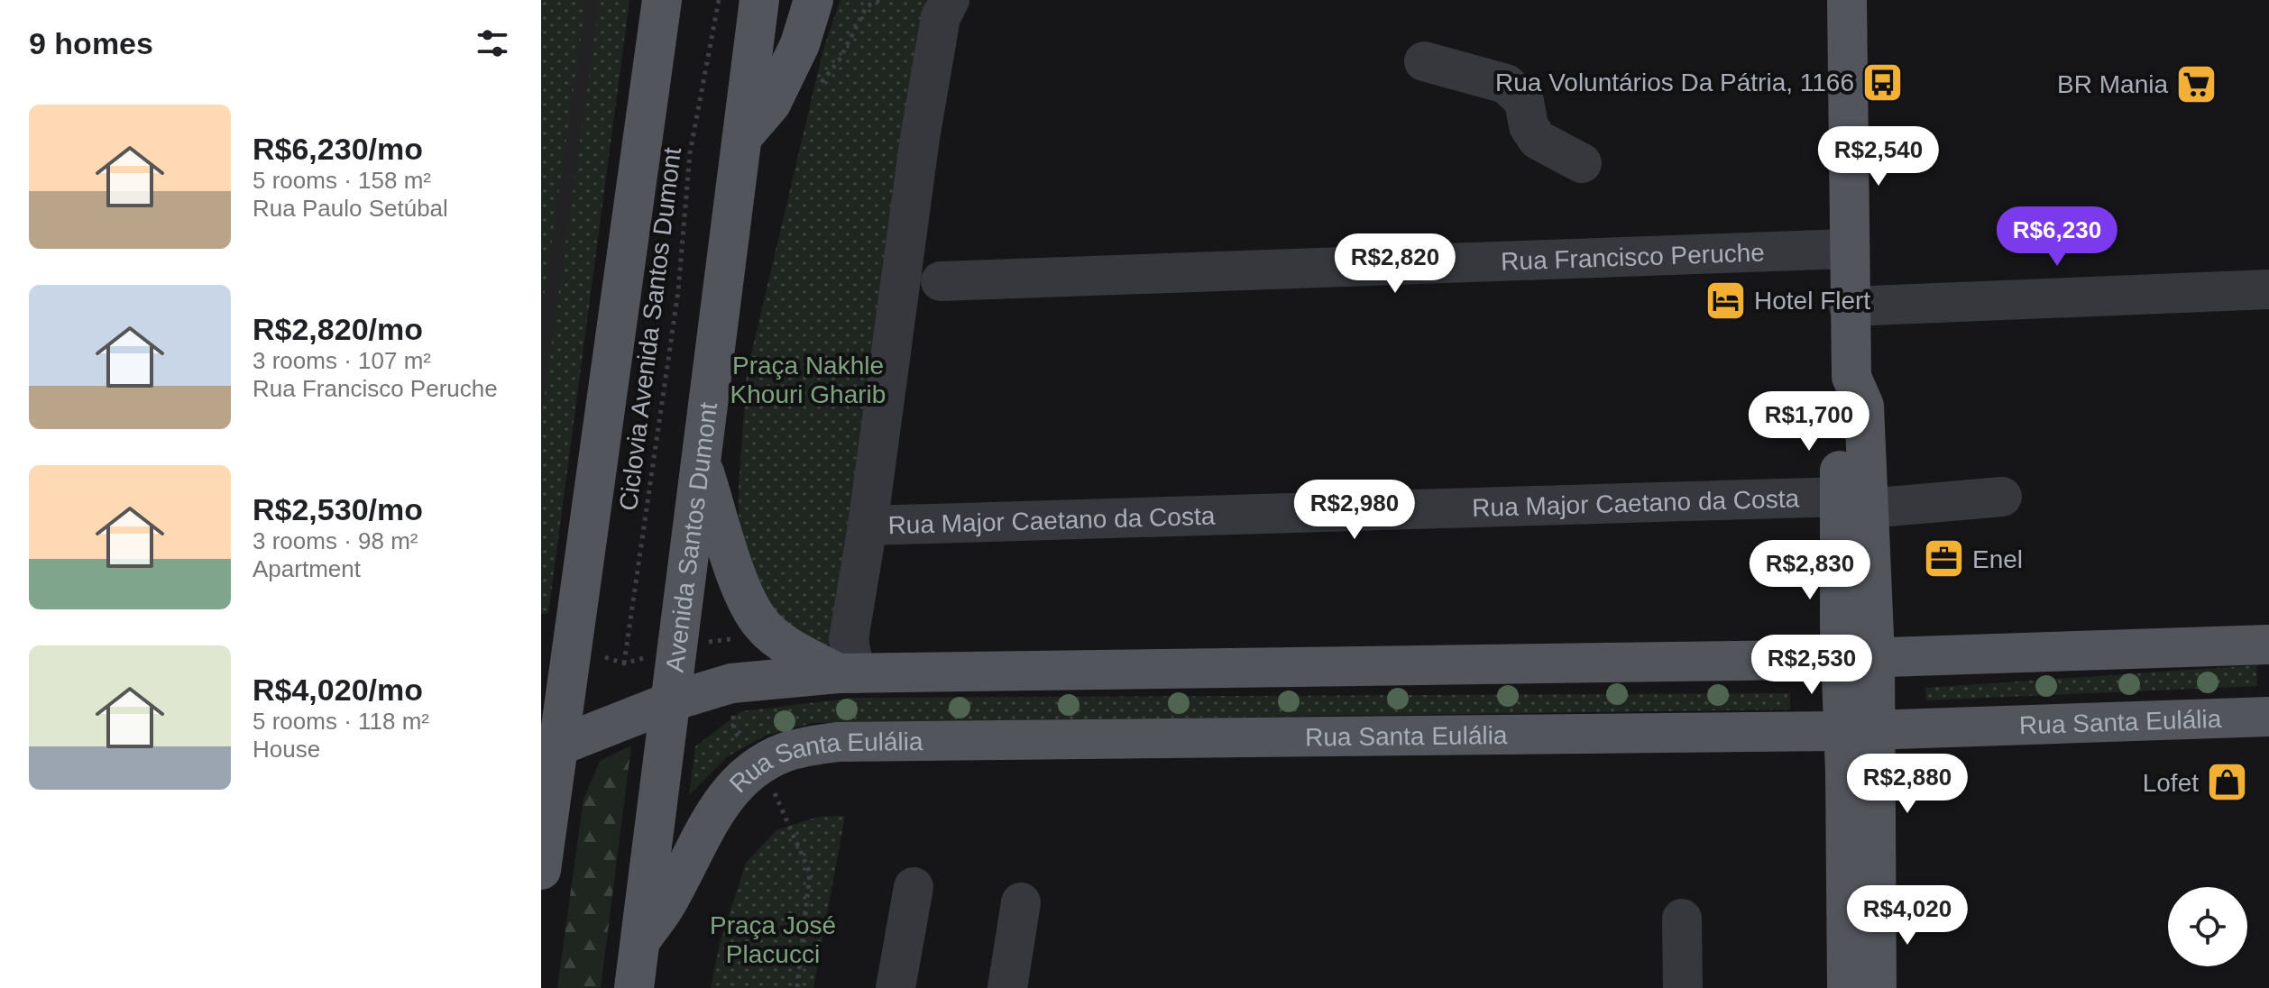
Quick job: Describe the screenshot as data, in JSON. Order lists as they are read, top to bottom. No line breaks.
{"streets":{"main road":["Avenida Santos Dumont","Rua Santa Eulália"],"street":["Rua Francisco Peruche","Rua Major Caetano da Costa"],"path":["Ciclovia Avenida Santos Dumont"]},"crossings":[["Avenida Santos Dumont","Rua Santa Eulália"]],"parks":["Praça Nakhle Khouri Gharib","Praça José Placucci"],"places":{"bus stop":["Rua Voluntários Da Pátria, 1166"],"supermarket":["BR Mania"],"hotel":["Hotel Flert"],"office":["Enel"],"shop":["Lofet"]},"page":{"heading":"9 homes","list":[{"name":"R$6,230/mo","note":"5 rooms · 158 m² · Rua Paulo Setúbal"},{"name":"R$2,820/mo","note":"3 rooms · 107 m² · Rua Francisco Peruche"},{"name":"R$2,530/mo","note":"3 rooms · 98 m² · Apartment"},{"name":"R$4,020/mo","note":"5 rooms · 118 m² · House"}],"price":["R$2,540","R$6,230","R$2,820","R$1,700","R$2,980","R$2,830","R$2,530","R$2,880","R$4,020"]}}
